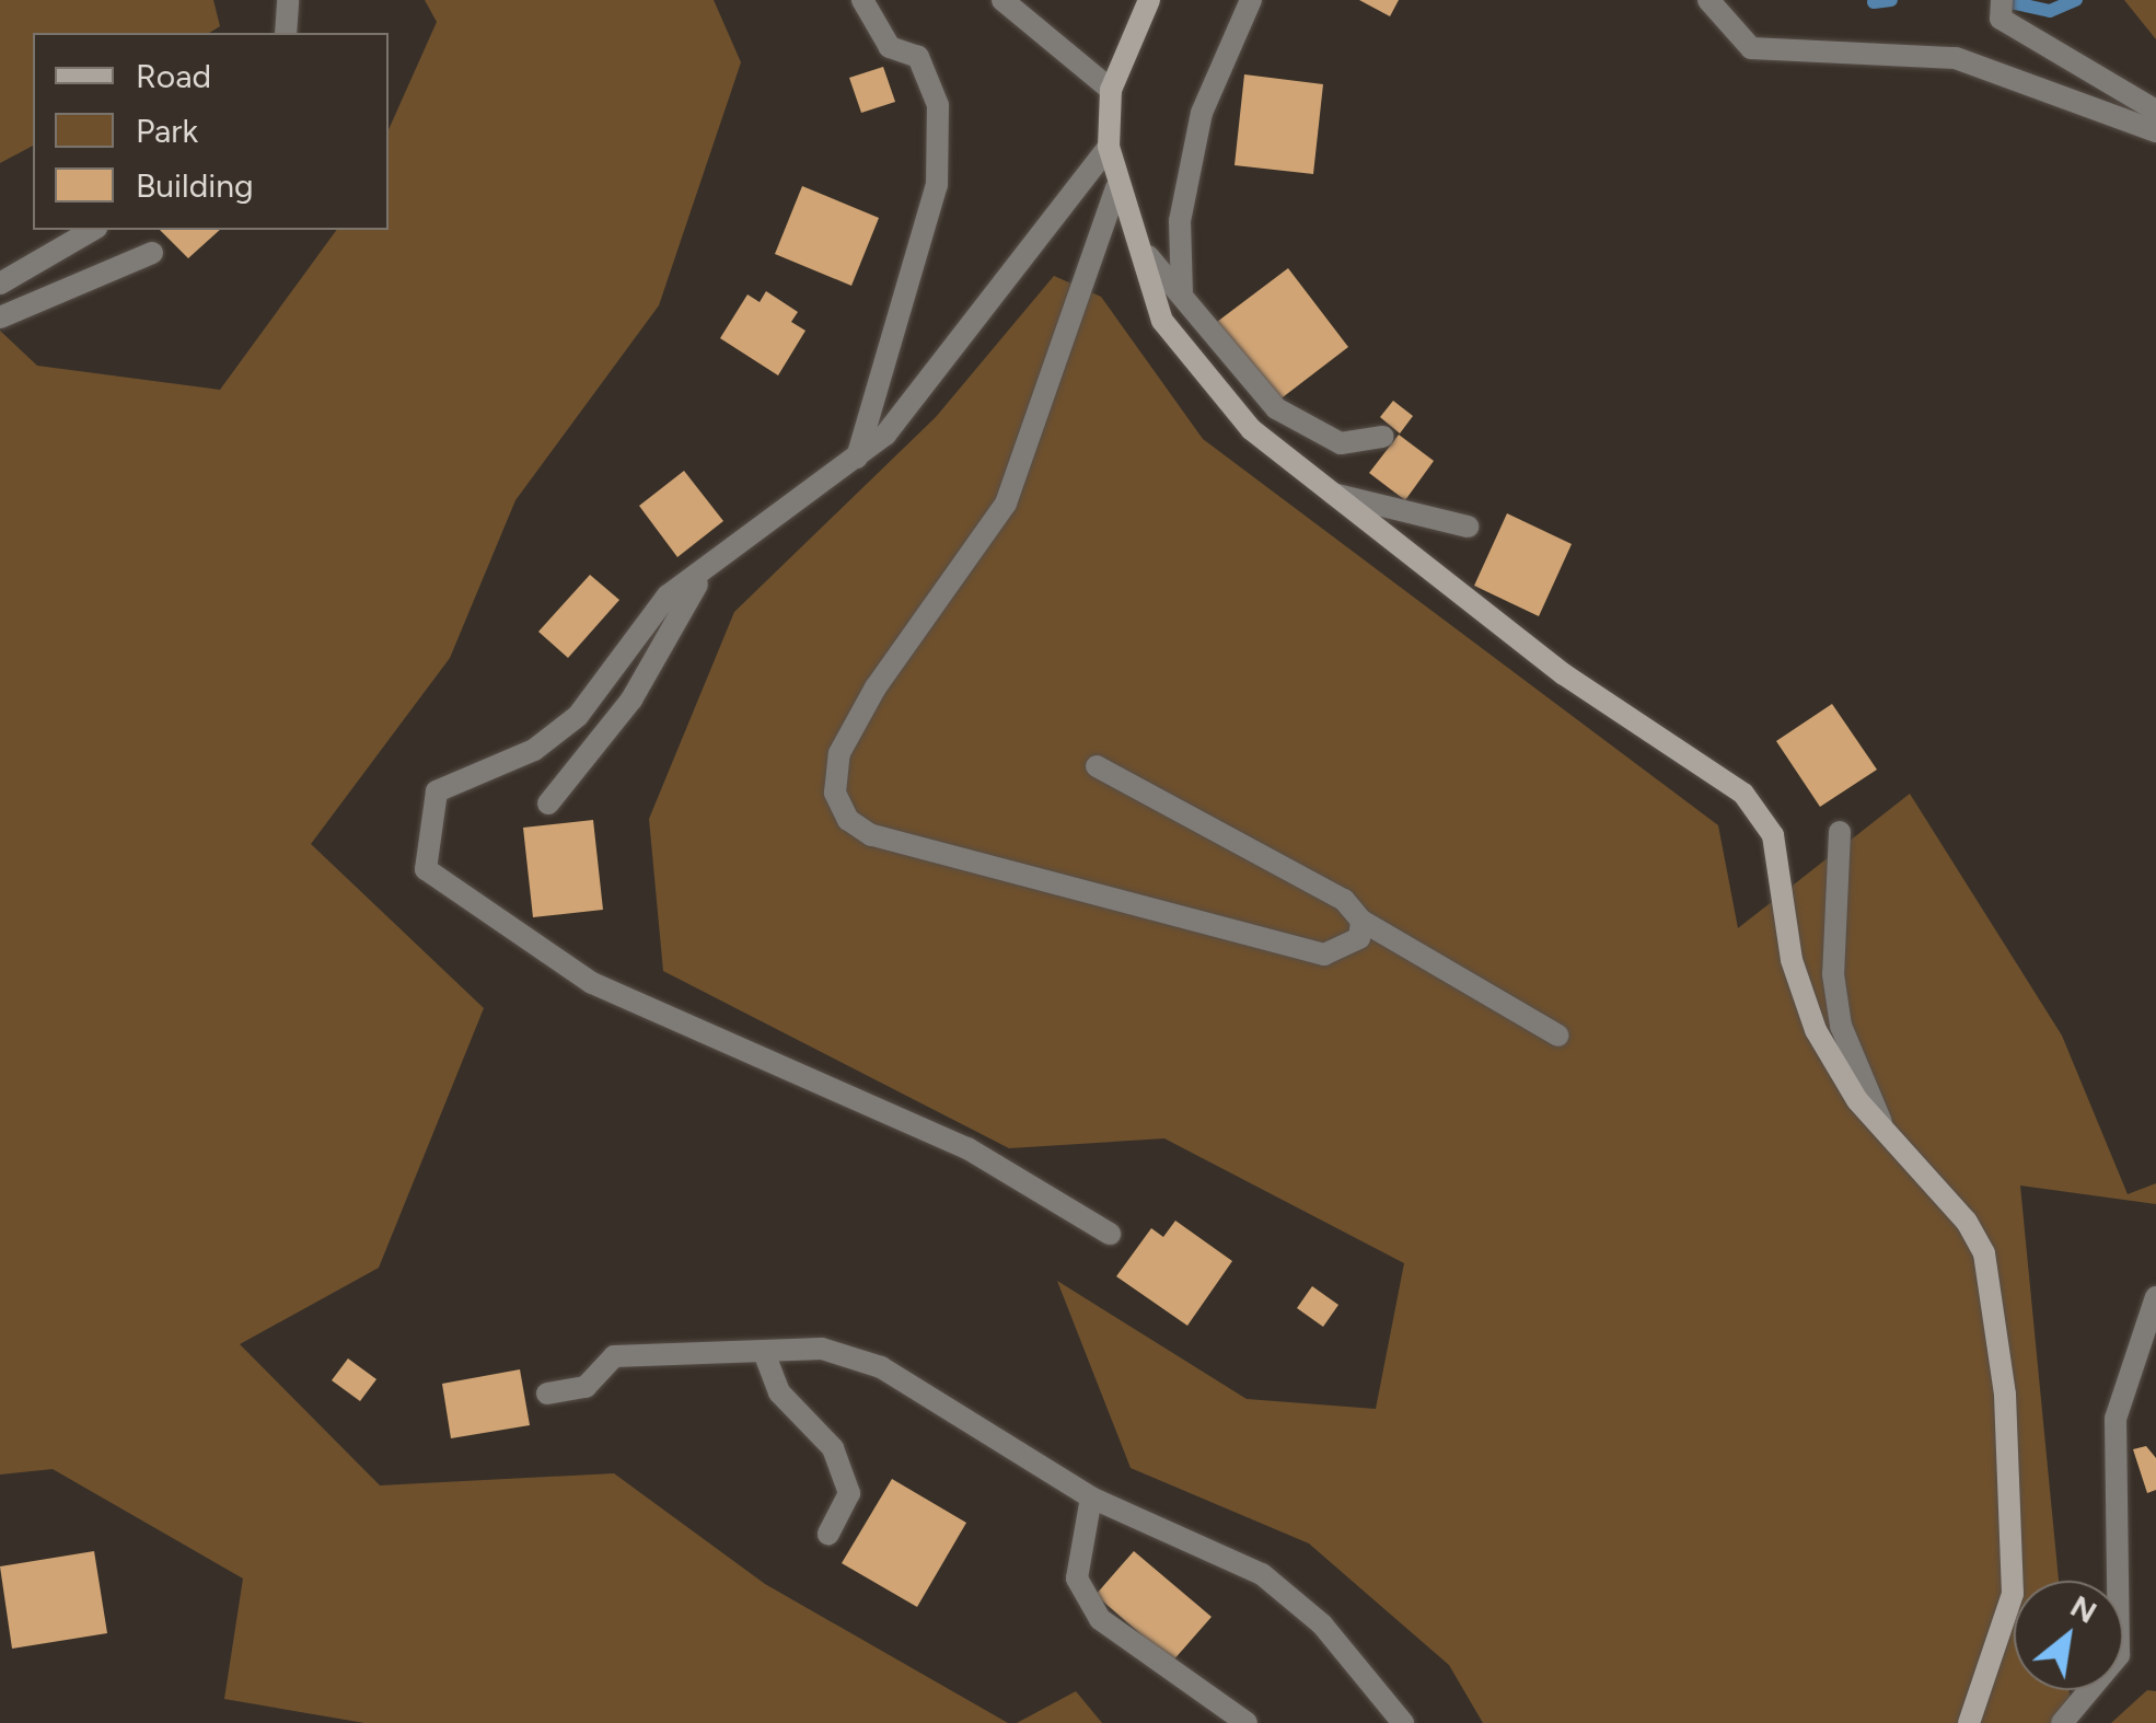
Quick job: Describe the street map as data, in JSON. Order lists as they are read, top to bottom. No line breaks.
{"legend":["Road","Park","Building"],"north":"top right"}
